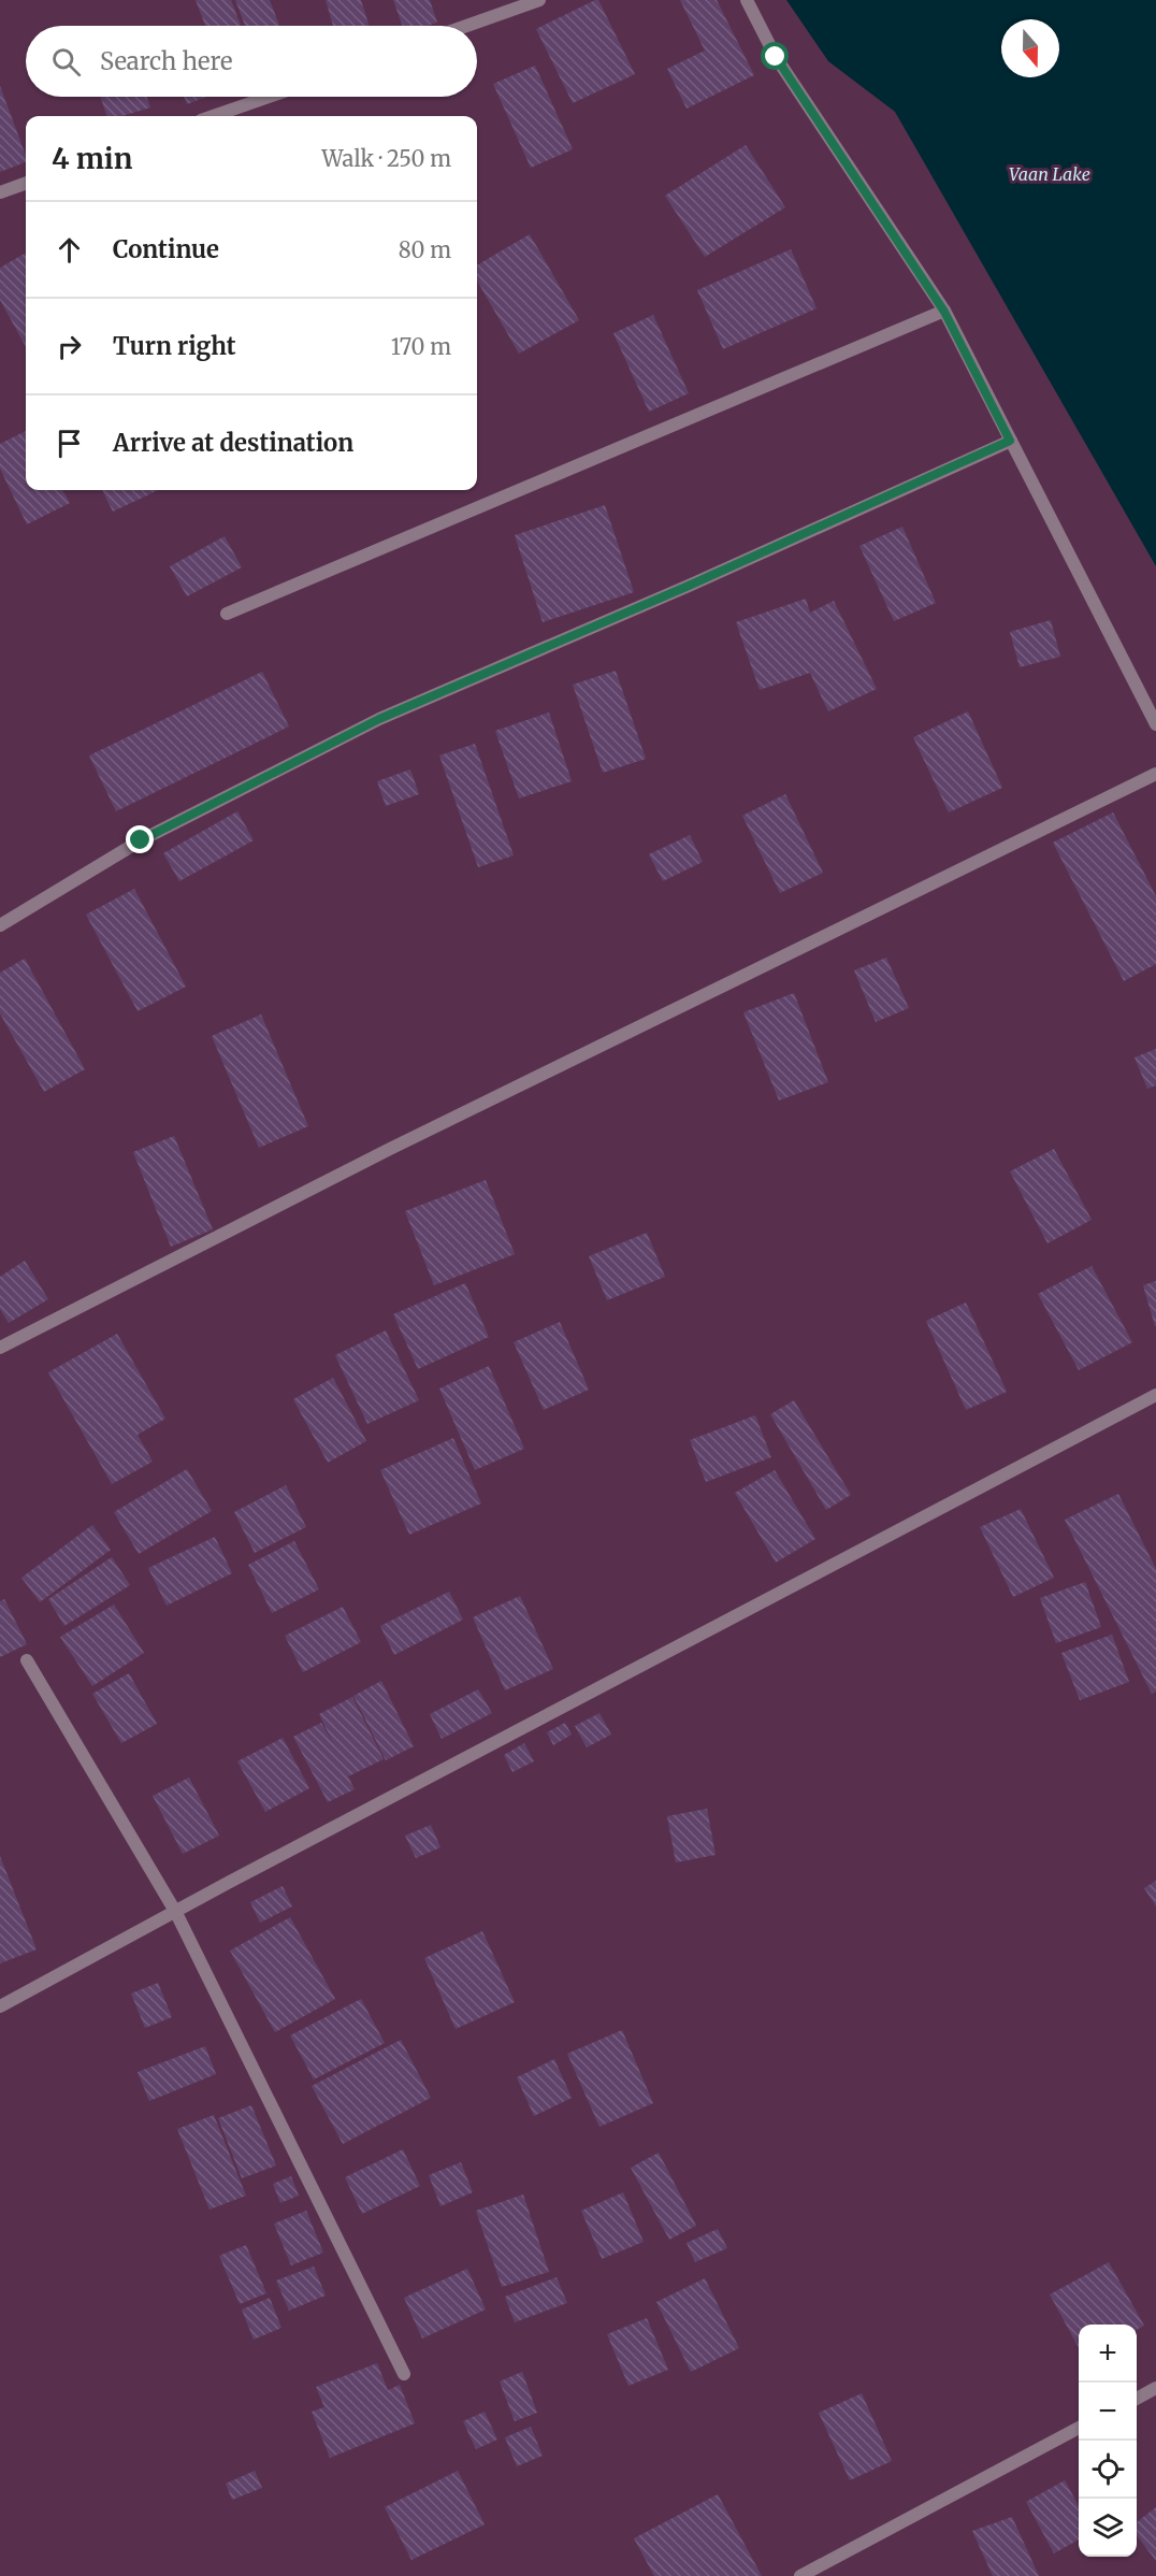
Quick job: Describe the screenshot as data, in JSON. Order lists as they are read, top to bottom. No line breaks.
{"water":["Vaan Lake"],"north":"bottom","page":{"search":"Search here","heading":["4 min","Walk · 250 m"],"list":[["Continue","80 m"],["Turn right","170 m"],"Arrive at destination"],"map_buttons":["+","−"]}}
